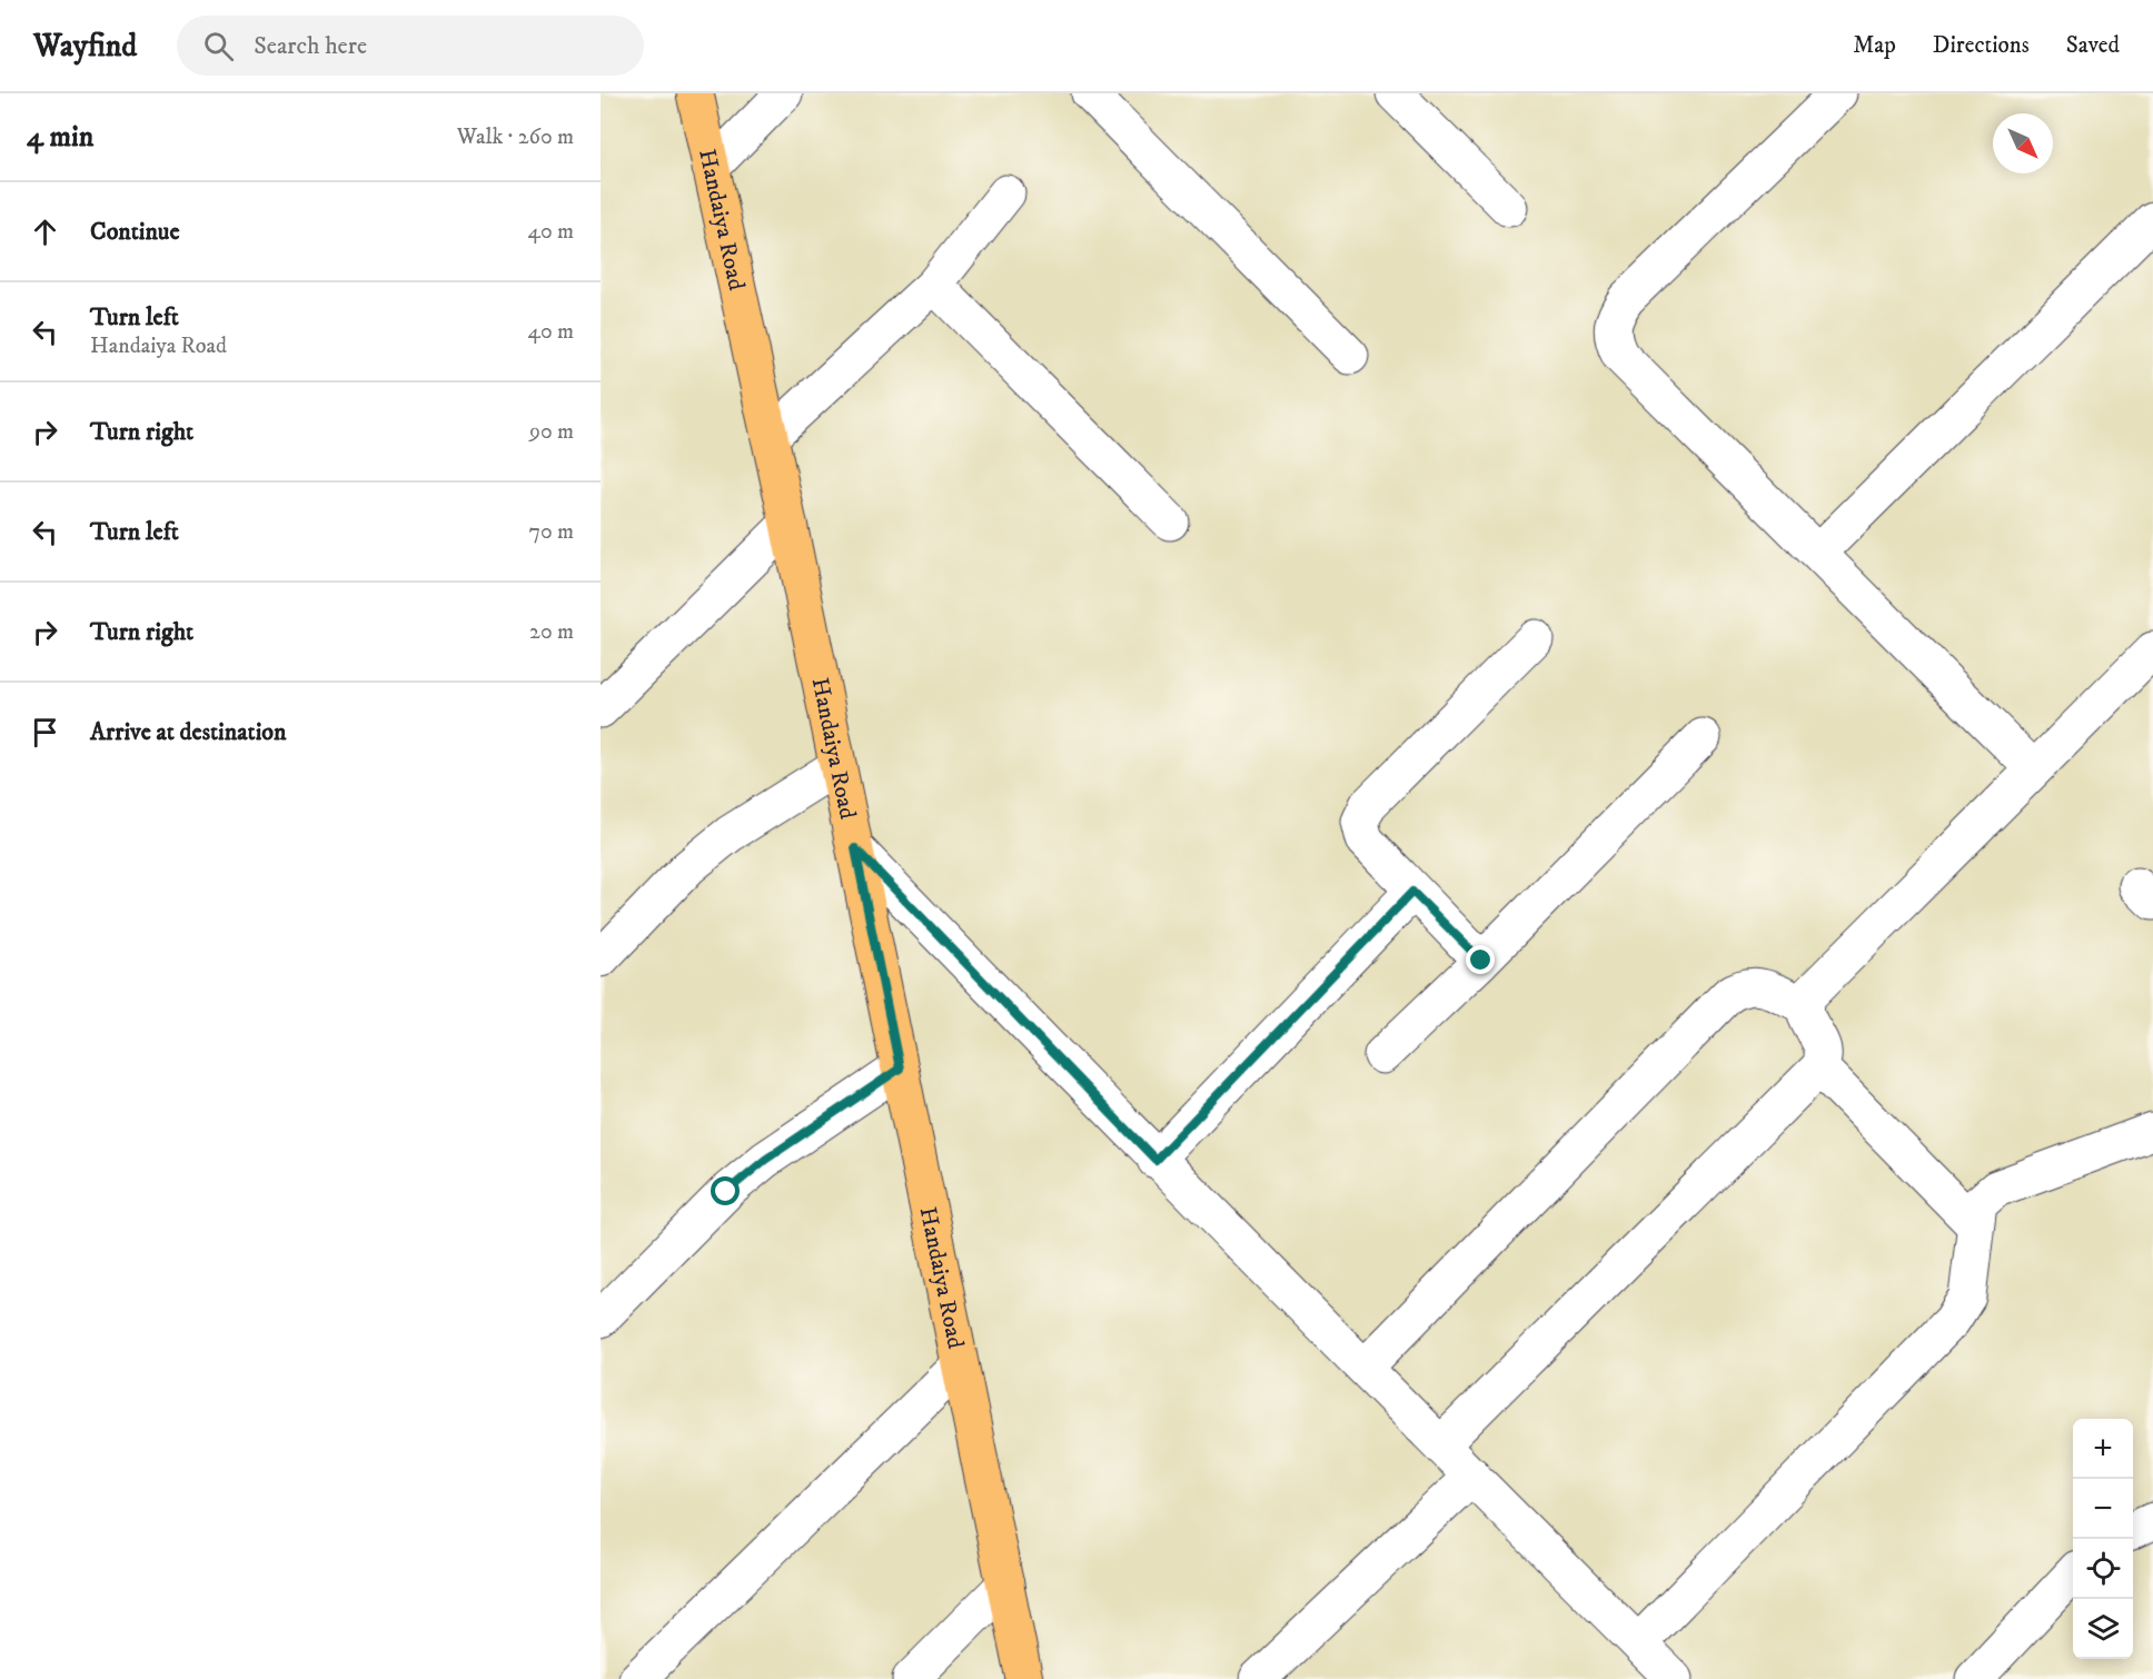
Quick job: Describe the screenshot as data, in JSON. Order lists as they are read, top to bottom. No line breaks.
{"streets":{"main road":["Handaiya Road"]},"north":"bottom right","page":{"header":"Wayfind","search":"Search here","nav":["Map","Directions","Saved"],"heading":["4 min","Walk · 260 m"],"list":[["Continue","40 m"],["Turn left","Handaiya Road","40 m"],["Turn right","90 m"],["Turn left","70 m"],["Turn right","20 m"],"Arrive at destination"],"map_buttons":["+","−"]}}
